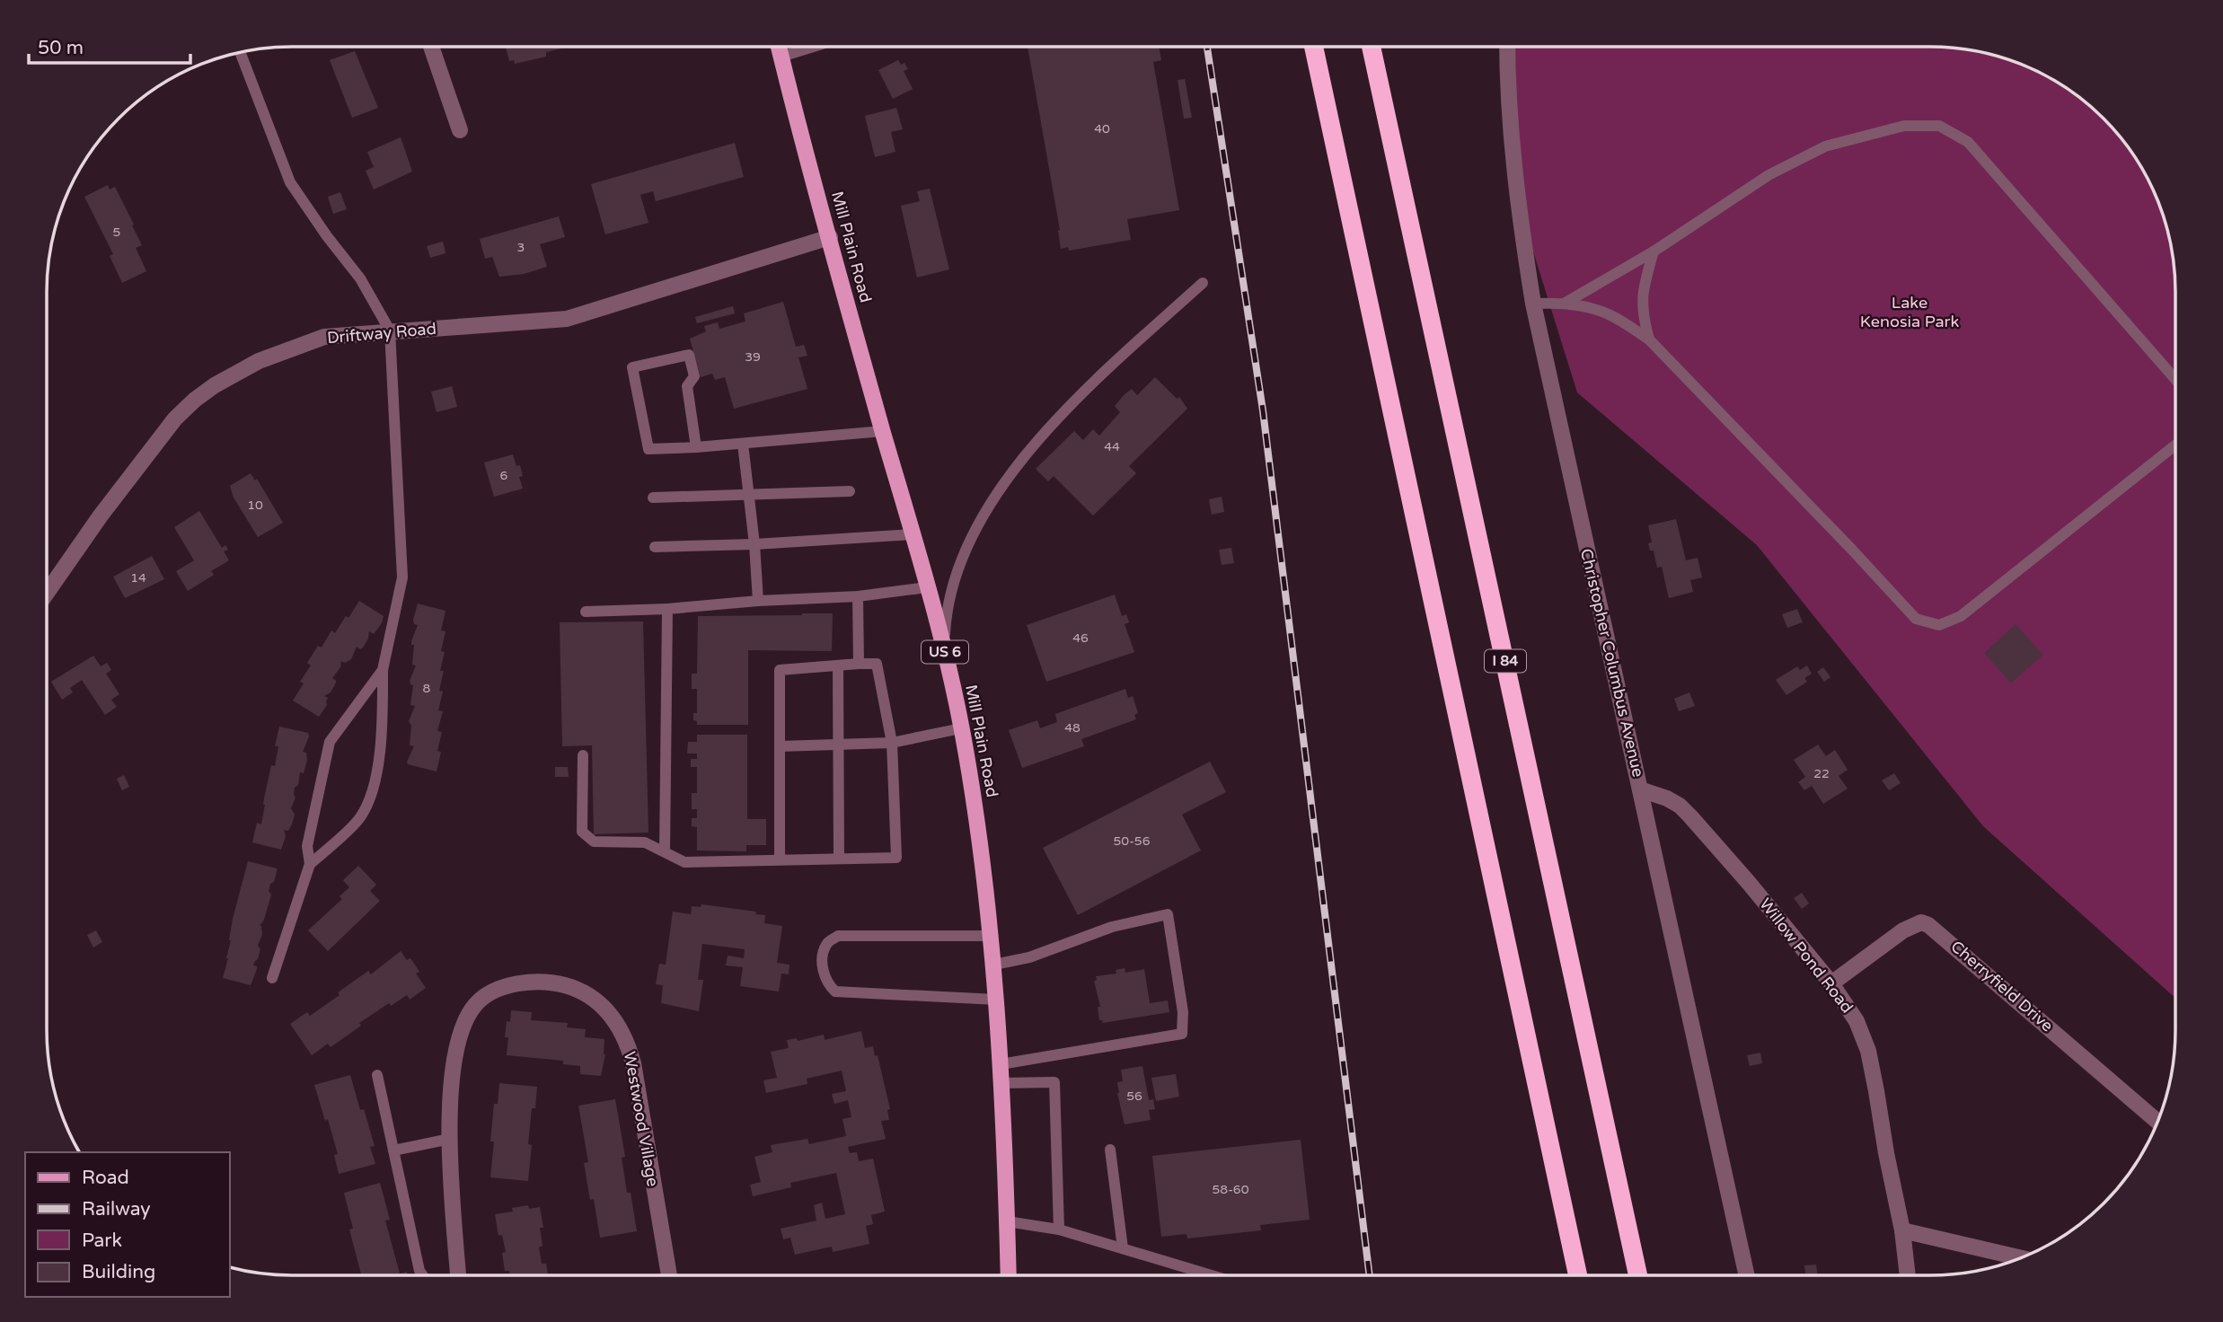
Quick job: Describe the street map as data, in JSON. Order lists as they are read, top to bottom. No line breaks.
{"streets":{"highway":["I 84"],"main road":["Mill Plain Road","US 6"],"street":["Driftway Road","Christopher Columbus Avenue","Willow Pond Road","Cherryfield Drive","Westwood Village"]},"crossings":[["Mill Plain Road","Driftway Road"],["Christopher Columbus Avenue","Willow Pond Road"],["Willow Pond Road","Cherryfield Drive"]],"parks":["Lake Kenosia Park"],"house_numbers":["40","5","3","39","44","6","10","14","46","8","48","22","50-56","56","58-60"],"legend":["Road","Railway","Park","Building"],"scale_bar":"50 m"}
